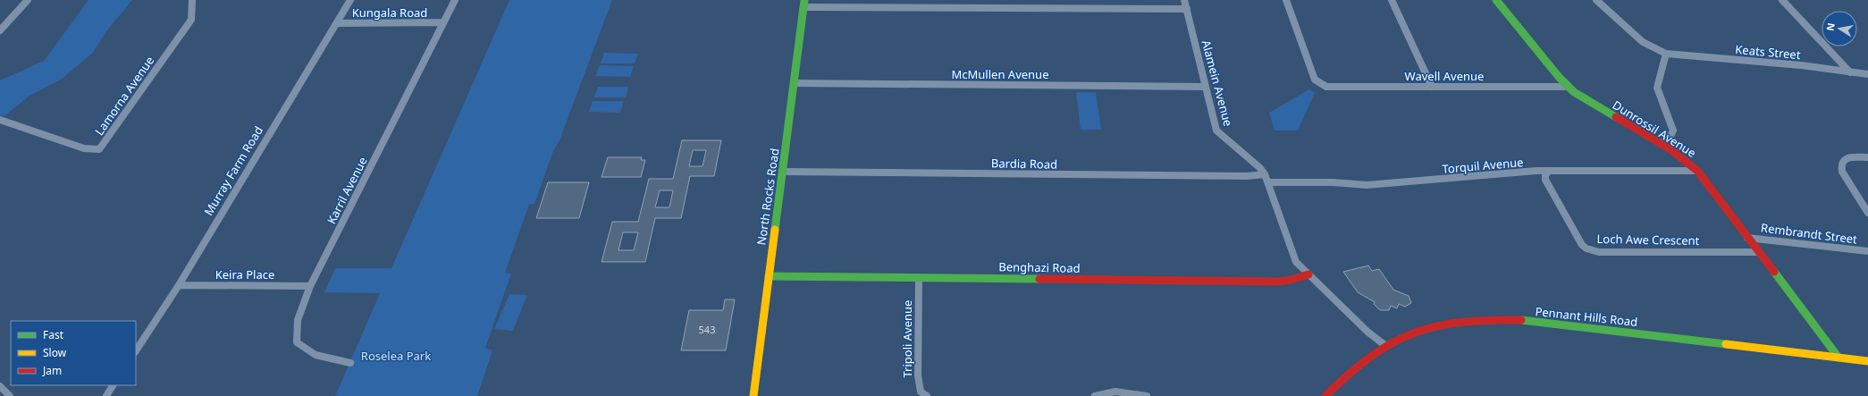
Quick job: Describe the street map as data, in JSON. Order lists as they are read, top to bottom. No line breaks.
{"streets":{"main road":["Dunrossil Avenue","North Rocks Road","Benghazi Road","Pennant Hills Road"],"street":["Kungala Road","Keats Street","McMullen Avenue","Wavell Avenue","Alamein Avenue","Lamorna Avenue","Bardia Road","Torquil Avenue","Murray Farm Road","Karril Avenue","Rembrandt Street","Loch Awe Crescent","Keira Place","Tripoli Avenue"]},"crossings":[["Kungala Road","Murray Farm Road"],["Kungala Road","Karril Avenue"],["McMullen Avenue","Alamein Avenue"],["McMullen Avenue","North Rocks Road"],["Wavell Avenue","Dunrossil Avenue"],["Alamein Avenue","Bardia Road"],["Alamein Avenue","Torquil Avenue"],["Alamein Avenue","Benghazi Road"],["Alamein Avenue","Pennant Hills Road"],["Dunrossil Avenue","Torquil Avenue"],["Dunrossil Avenue","Rembrandt Street"],["Dunrossil Avenue","Loch Awe Crescent"],["Dunrossil Avenue","Pennant Hills Road"],["Bardia Road","North Rocks Road"],["Torquil Avenue","Loch Awe Crescent"],["Murray Farm Road","Keira Place"],["Karril Avenue","Keira Place"],["North Rocks Road","Benghazi Road"],["Benghazi Road","Tripoli Avenue"]],"parks":["Roselea Park"],"house_numbers":["543"],"legend":["Fast","Slow","Jam"],"north":"left"}
